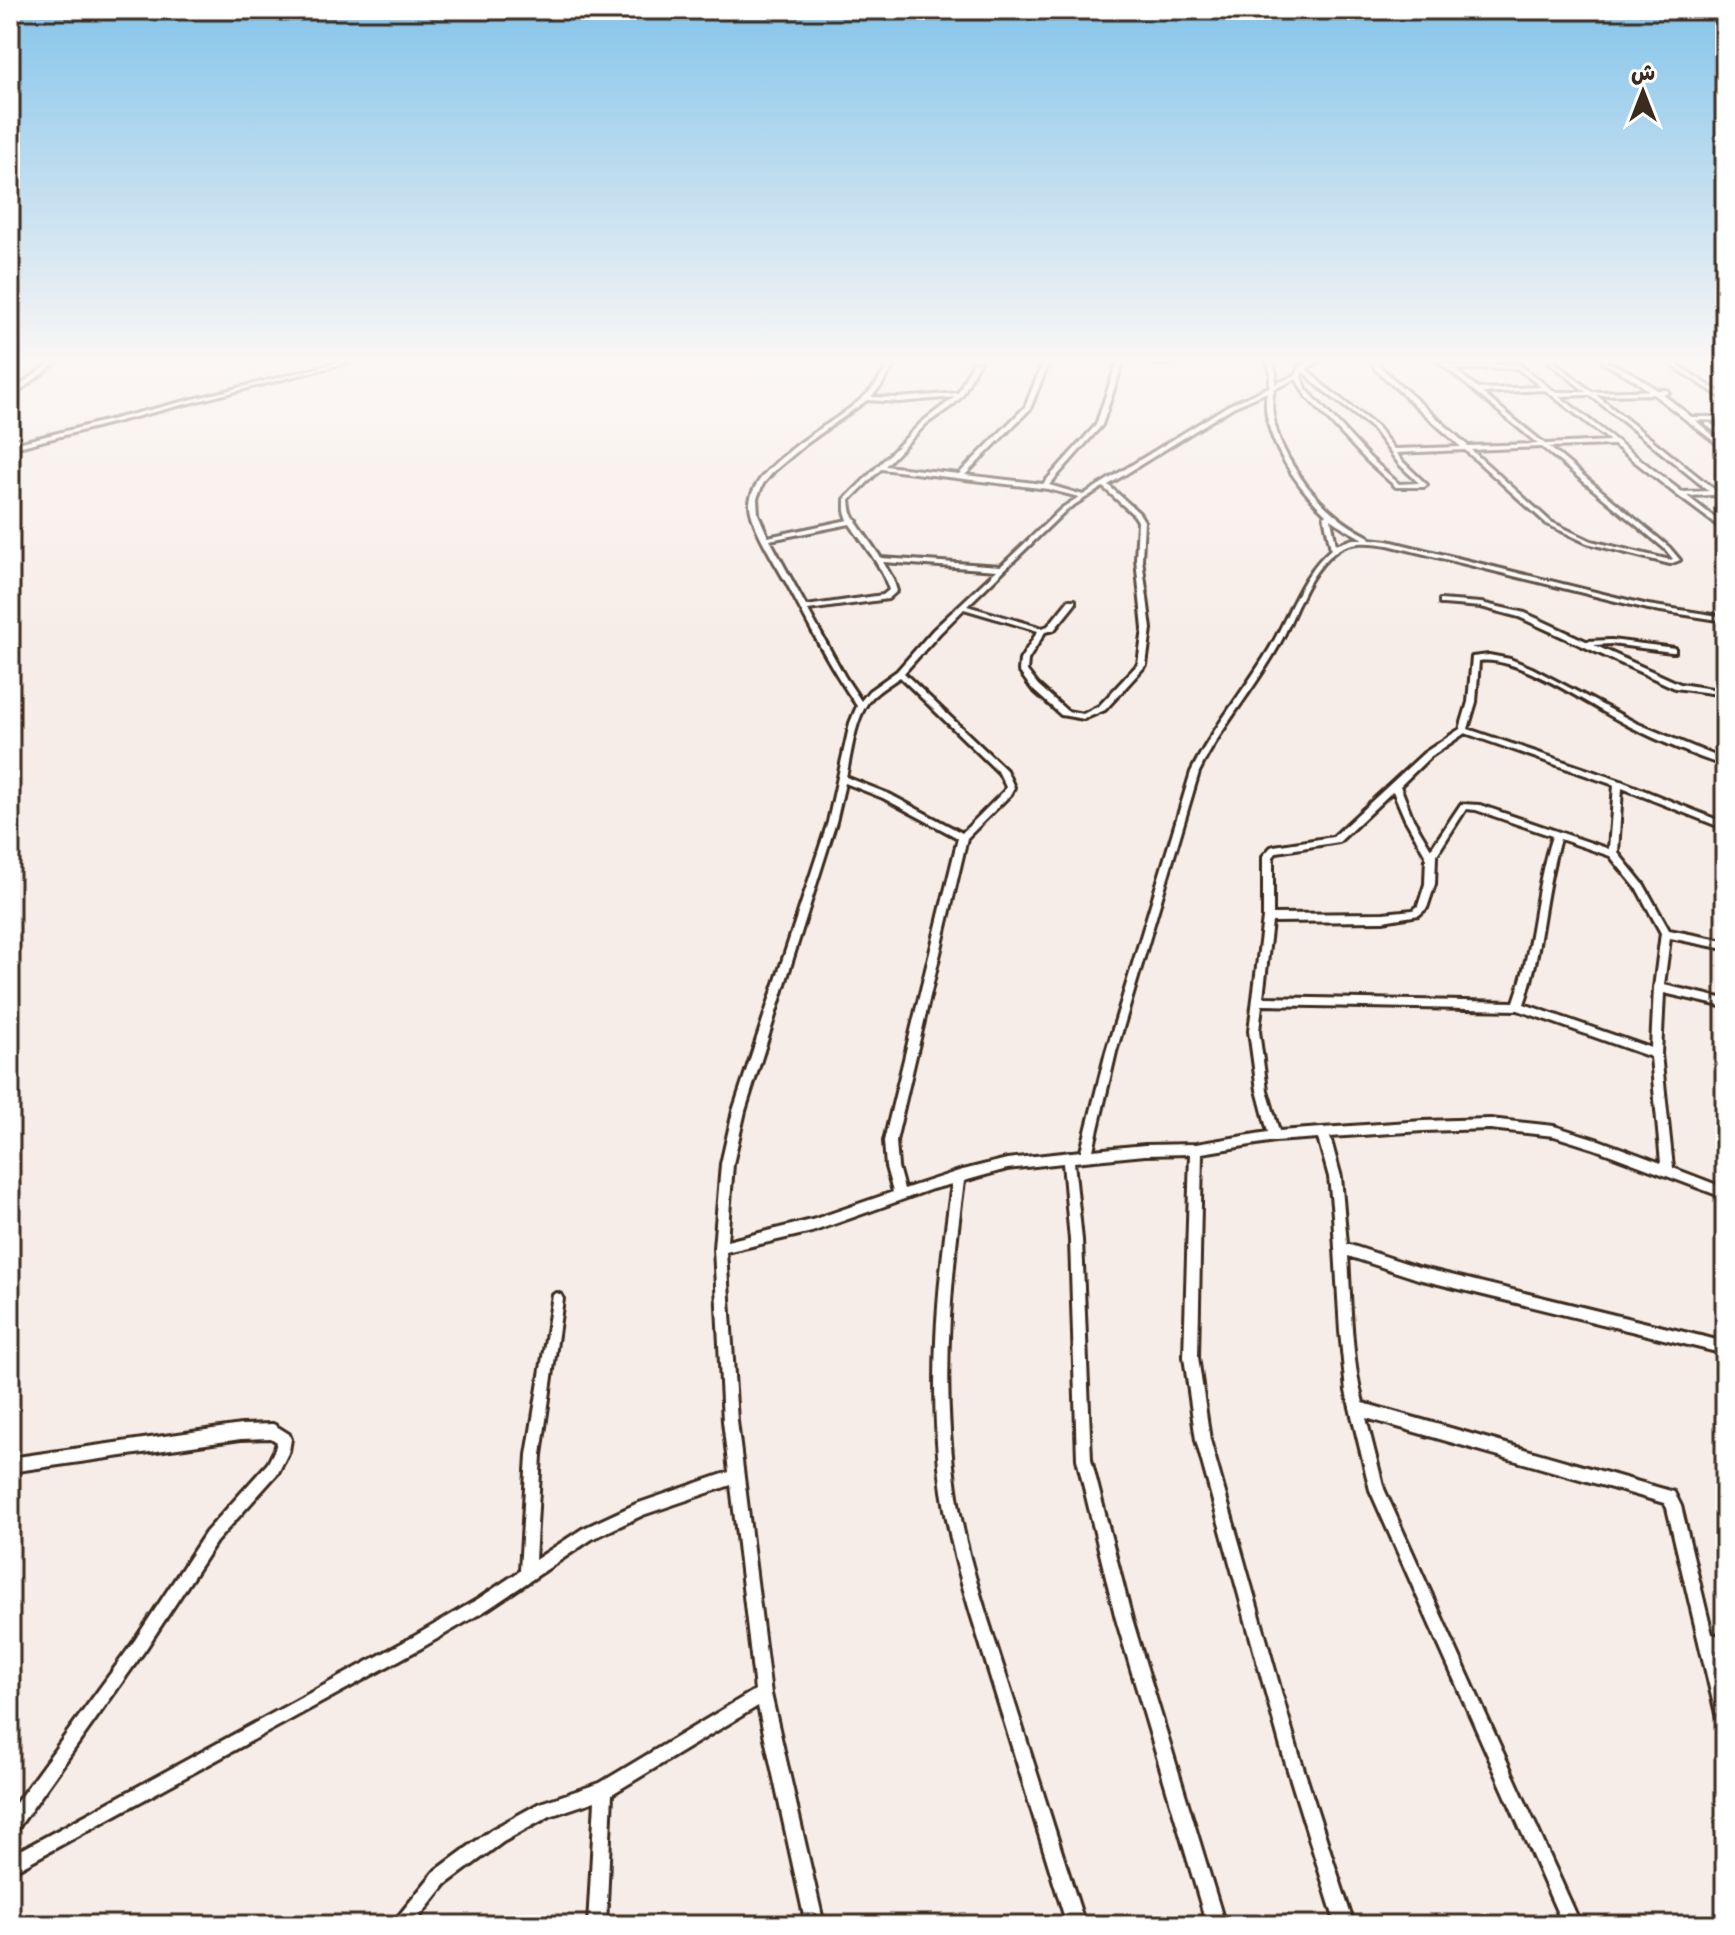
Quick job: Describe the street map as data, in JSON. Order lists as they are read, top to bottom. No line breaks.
{"north":"top"}
